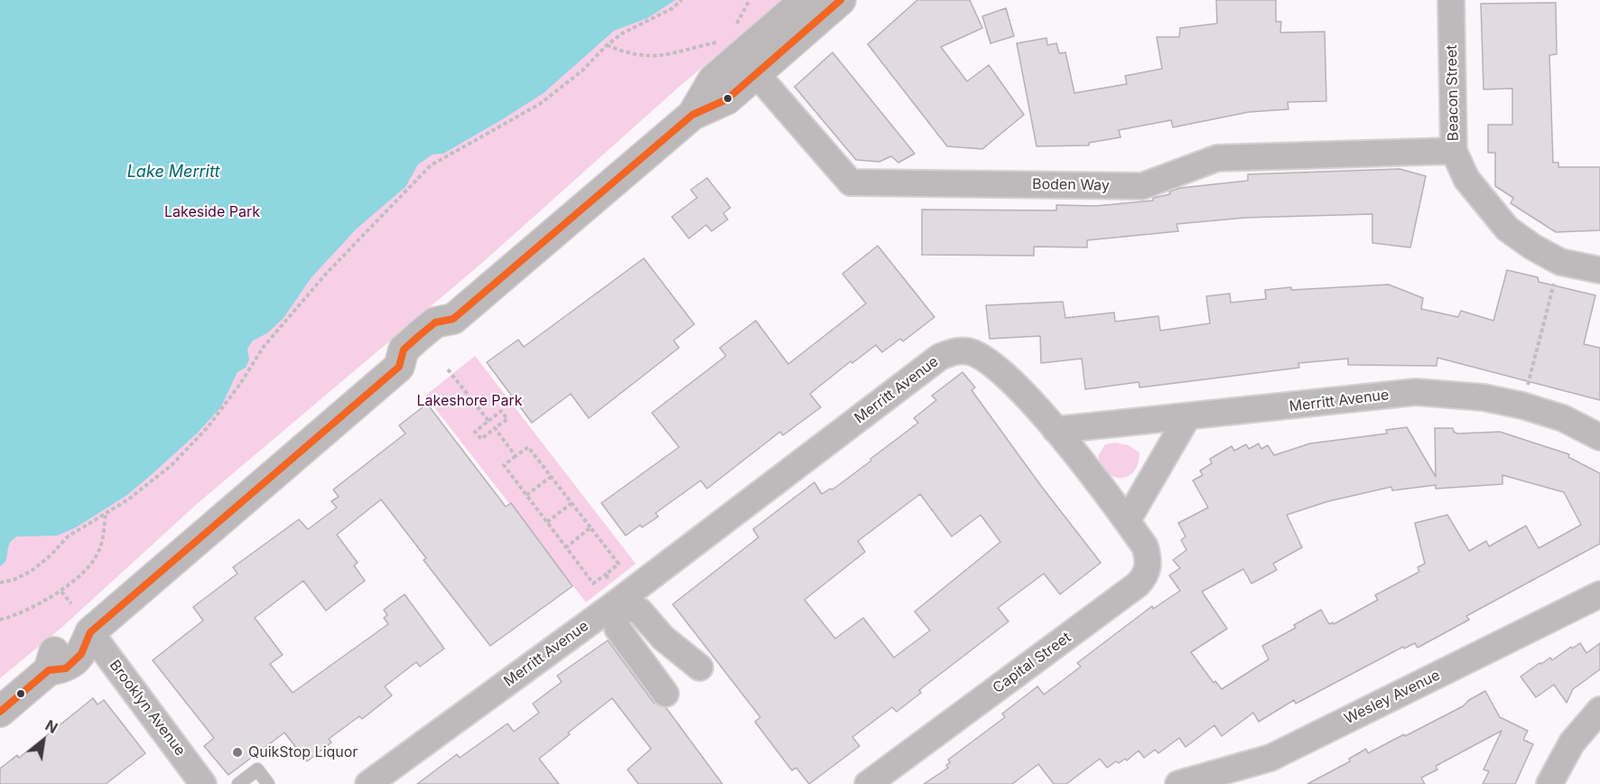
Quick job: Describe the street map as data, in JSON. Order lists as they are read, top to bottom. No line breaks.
{"streets":{"street":["Beacon Street","Boden Way","Merritt Avenue","Capital Street","Wesley Avenue","Brooklyn Avenue"]},"crossings":[["Beacon Street","Boden Way"],["Merritt Avenue","Capital Street"]],"water":["Lake Merritt"],"parks":["Lakeside Park","Lakeshore Park"],"places":["QuikStop Liquor"],"north":"top right"}
